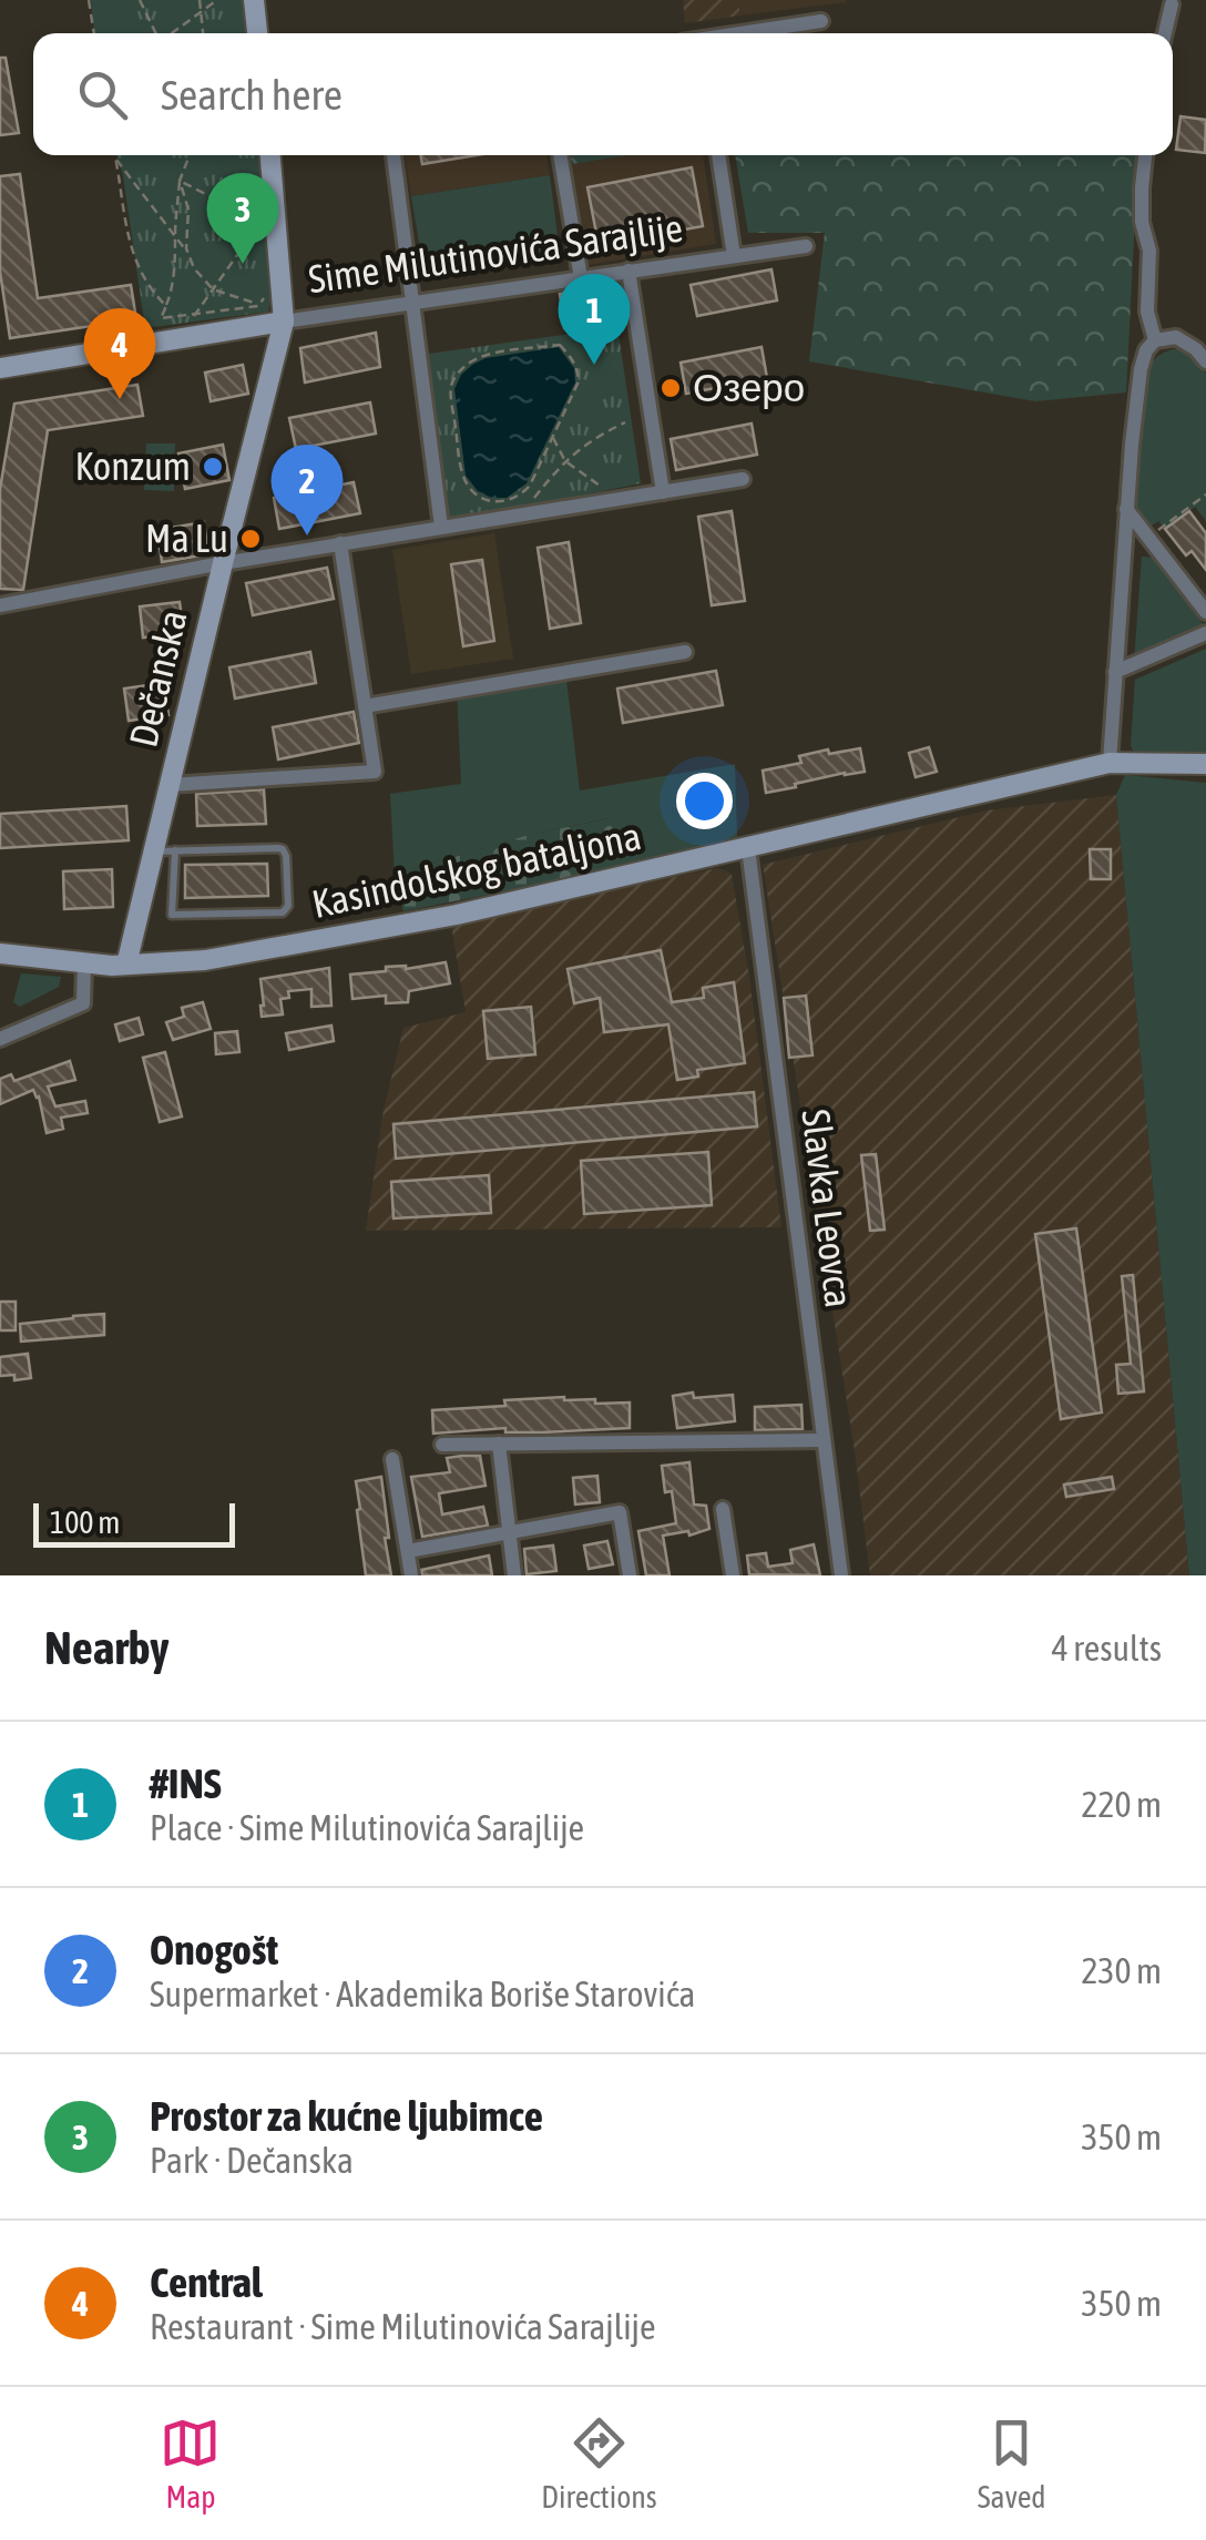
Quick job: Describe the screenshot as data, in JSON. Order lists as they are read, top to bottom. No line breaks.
{"streets":{"street":["Sime Milutinovića Sarajlije","Dečanska","Kasindolskog bataljona","Slavka Leovca"]},"crossings":[["Sime Milutinovića Sarajlije","Dečanska"],["Dečanska","Kasindolskog bataljona"],["Kasindolskog bataljona","Slavka Leovca"]],"places":["Озеро","Konzum","Ma Lu"],"scale_bar":"100 m","page":{"search":"Search here","pins":["3","1","4","2"],"scale":"100 m","heading":["Nearby","4 results"],"list":[{"mark":"1","name":"#INS","note":"Place · Sime Milutinovića Sarajlije","value":"220 m"},{"mark":"2","name":"Onogošt","note":"Supermarket · Akademika Boriše Starovića","value":"230 m"},{"mark":"3","name":"Prostor za kućne ljubimce","note":"Park · Dečanska","value":"350 m"},{"mark":"4","name":"Central","note":"Restaurant · Sime Milutinovića Sarajlije","value":"350 m"}],"nav":["Map","Directions","Saved"]}}
